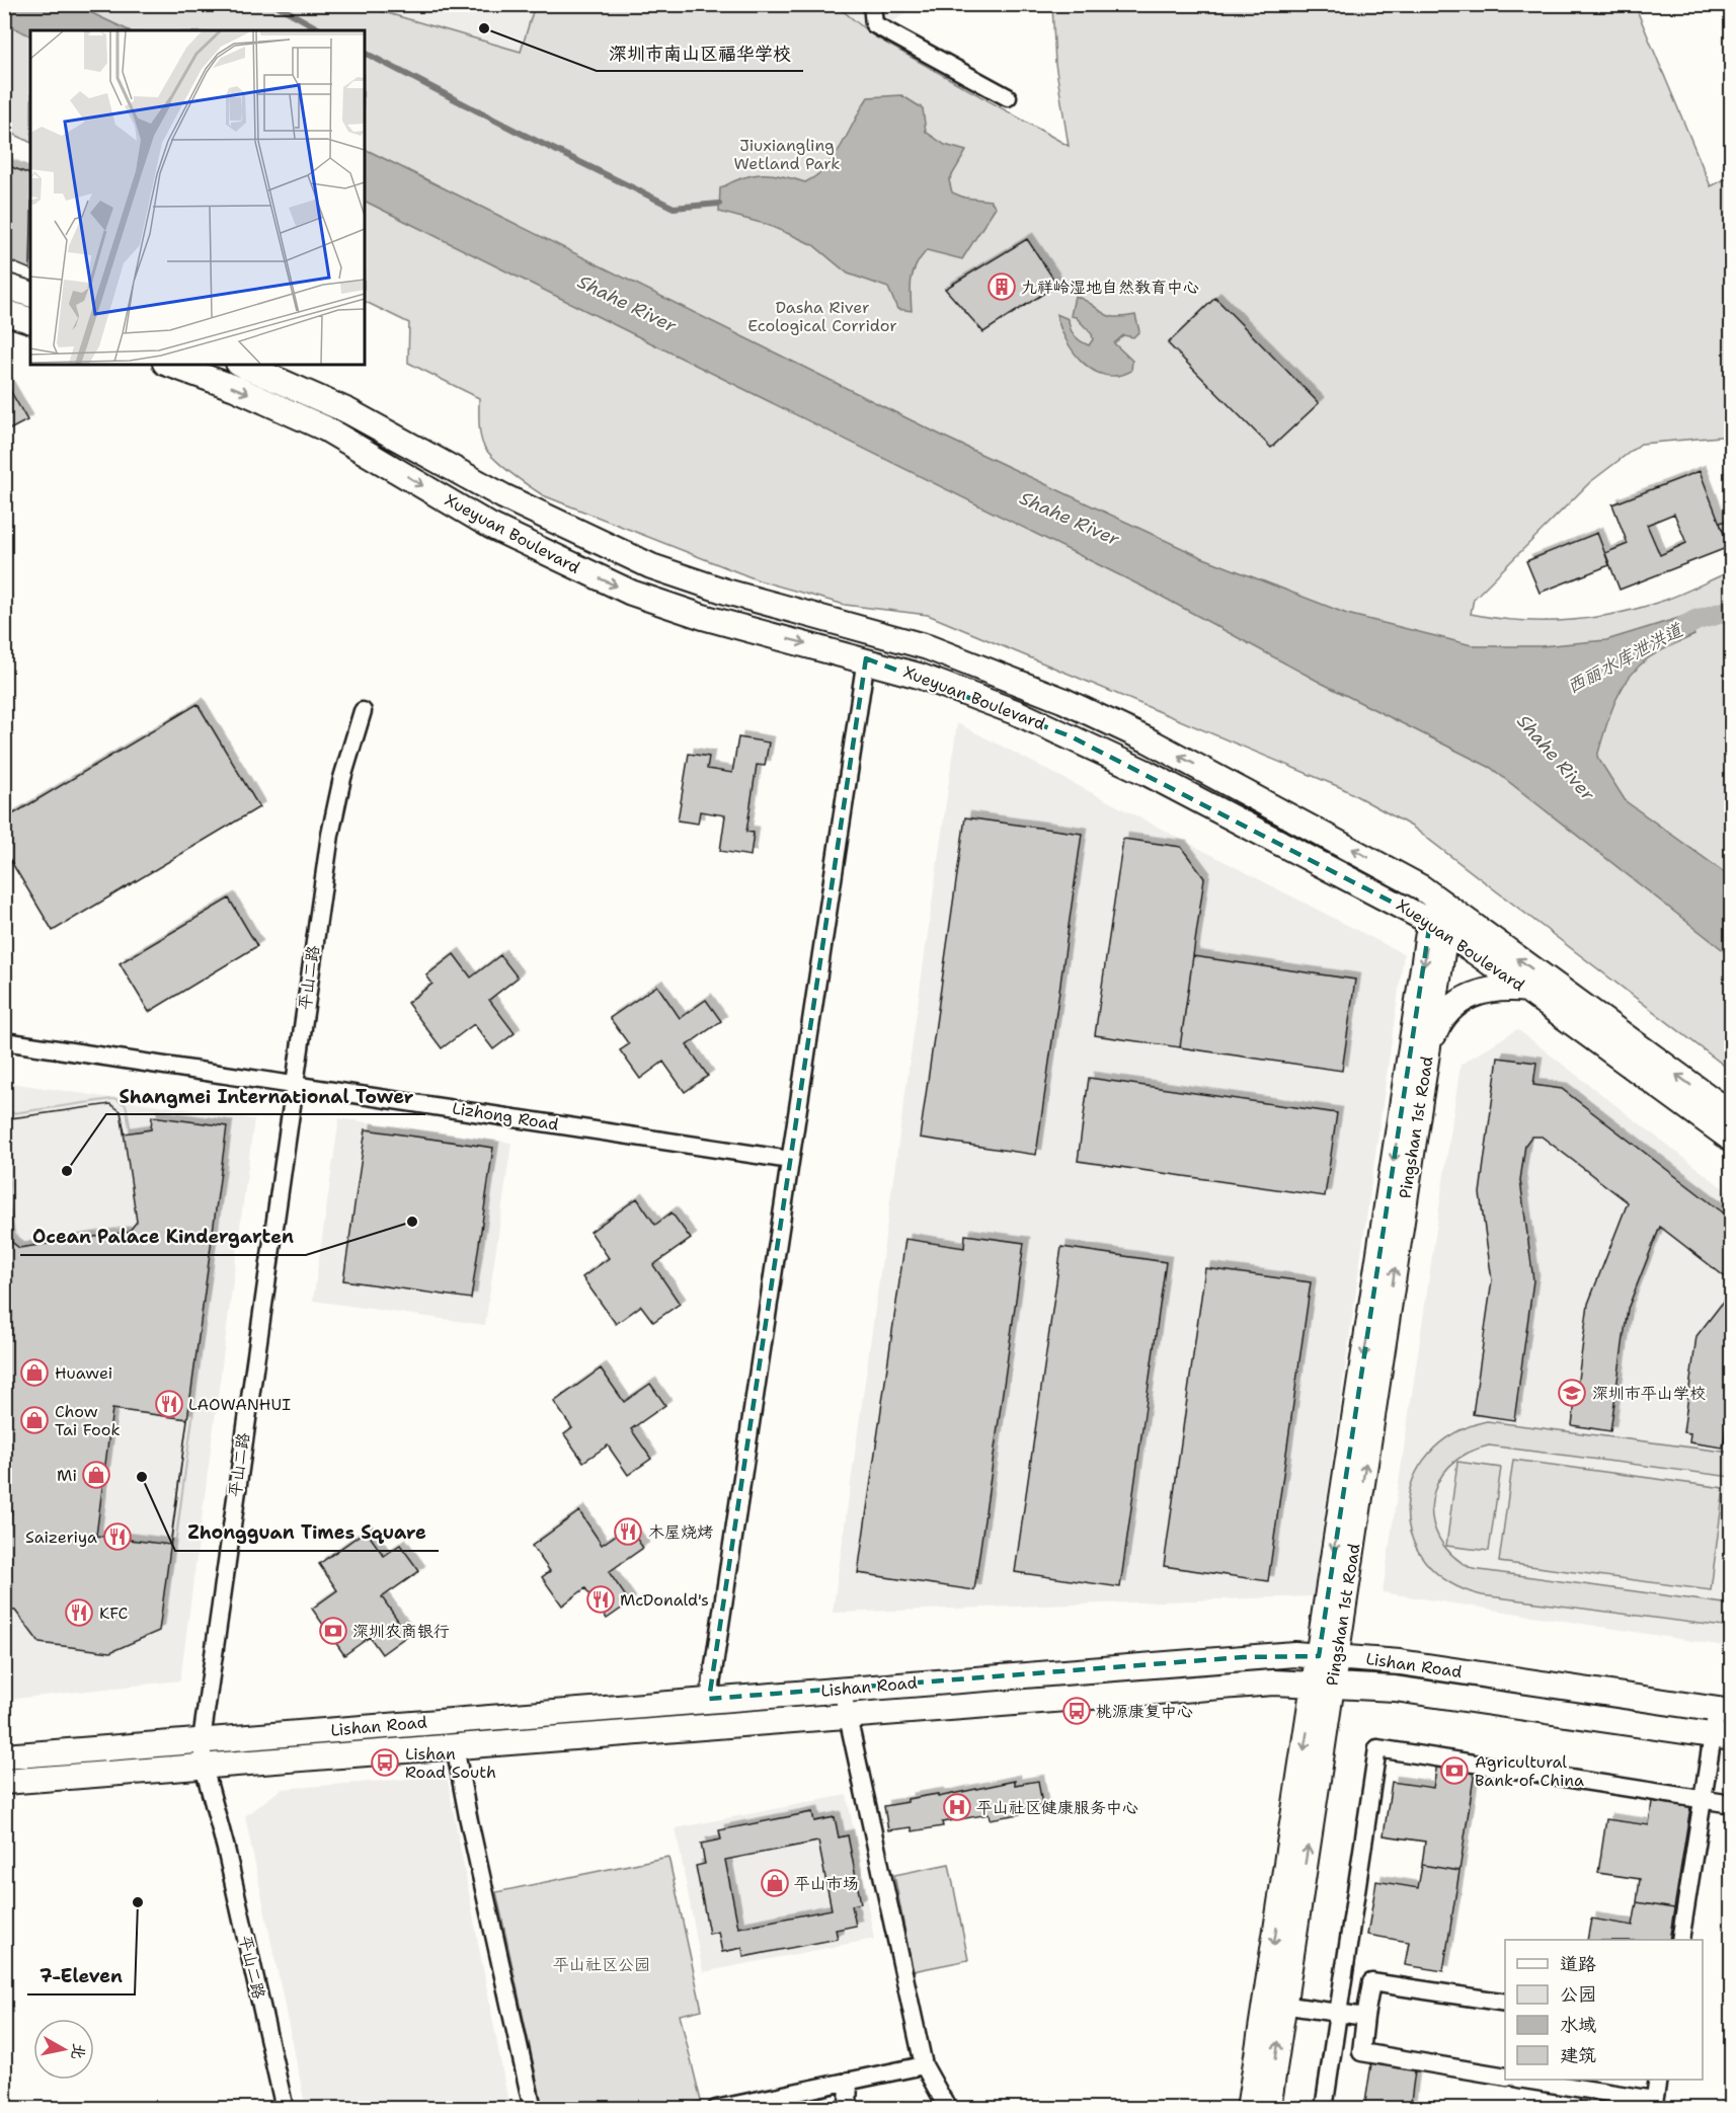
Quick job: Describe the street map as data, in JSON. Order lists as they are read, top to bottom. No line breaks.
{"streets":{"street":["Xueyuan Boulevard","平山二路","Lizhong Road","Pingshan 1st Road","Lishan Road"]},"crossings":[["Xueyuan Boulevard","Pingshan 1st Road"],["平山二路","Lizhong Road"],["平山二路","Lishan Road"],["Pingshan 1st Road","Lishan Road"]],"water":["Shahe River","西丽水库泄洪道"],"parks":["Jiuxiangling Wetland Park","Dasha River Ecological Corridor","平山社区公园"],"places":{"other":["深圳市南山区福华学校","Shangmei International Tower","Ocean Palace Kindergarten","Zhongguan Times Square","7-Eleven"],"building":["九祥岭湿地自然教育中心"],"shop":["Huawei","Chow Tai Fook","Mi","平山市场"],"school or university":["深圳市平山学校"],"restaurant":["LAOWANHUI","木屋烧烤","Saizeriya","McDonald's","KFC"],"bank":["深圳农商银行","Agricultural Bank of China"],"bus stop":["桃源康复中心","Lishan Road South"],"hospital":["平山社区健康服务中心"]},"legend":["道路","公园","水域","建筑"],"north":"right"}
